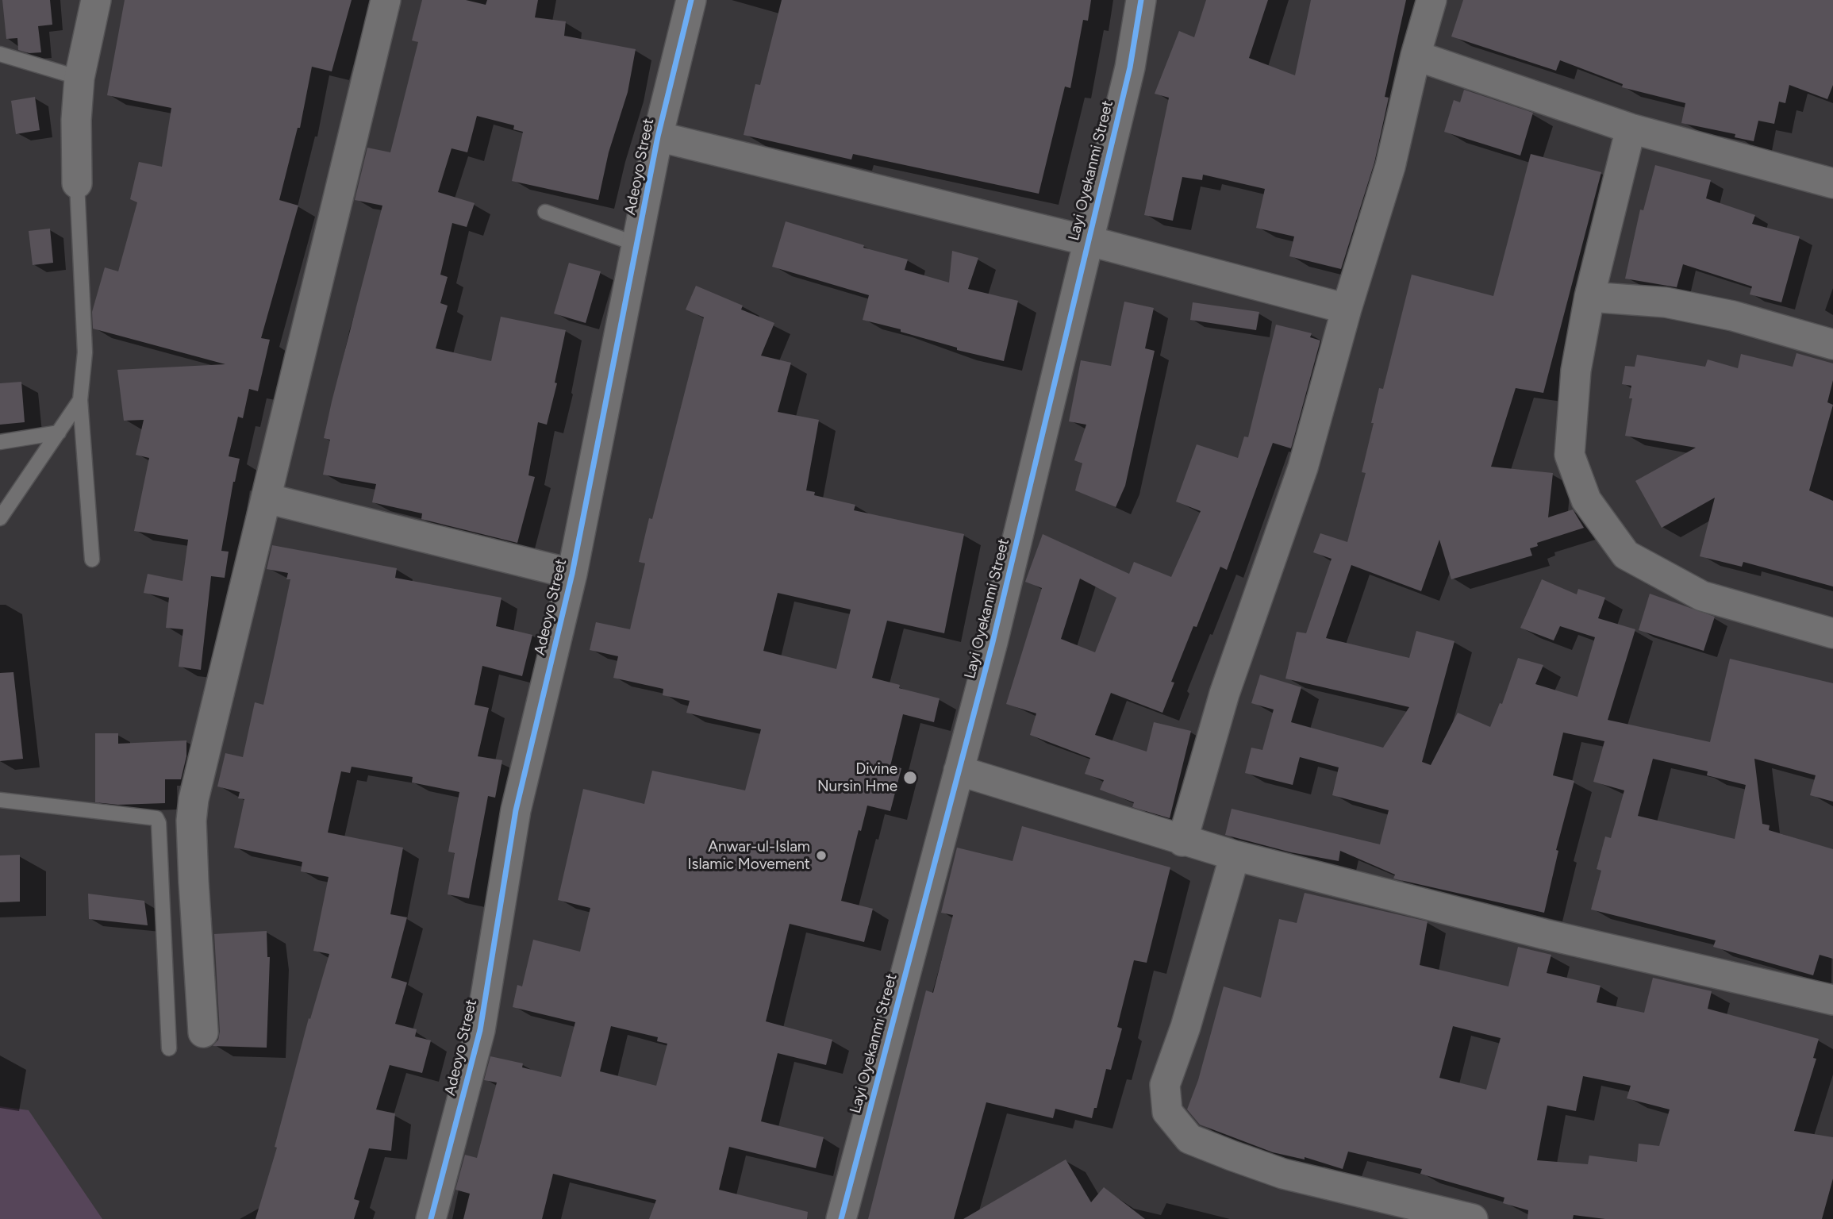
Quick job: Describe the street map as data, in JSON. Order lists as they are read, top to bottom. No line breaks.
{"streets":{"street":["Adeoyo Street","Layi Oyekanmi Street"]},"places":["Divine Nursin Hme","Anwar-ul-Islam Islamic Movement"]}
